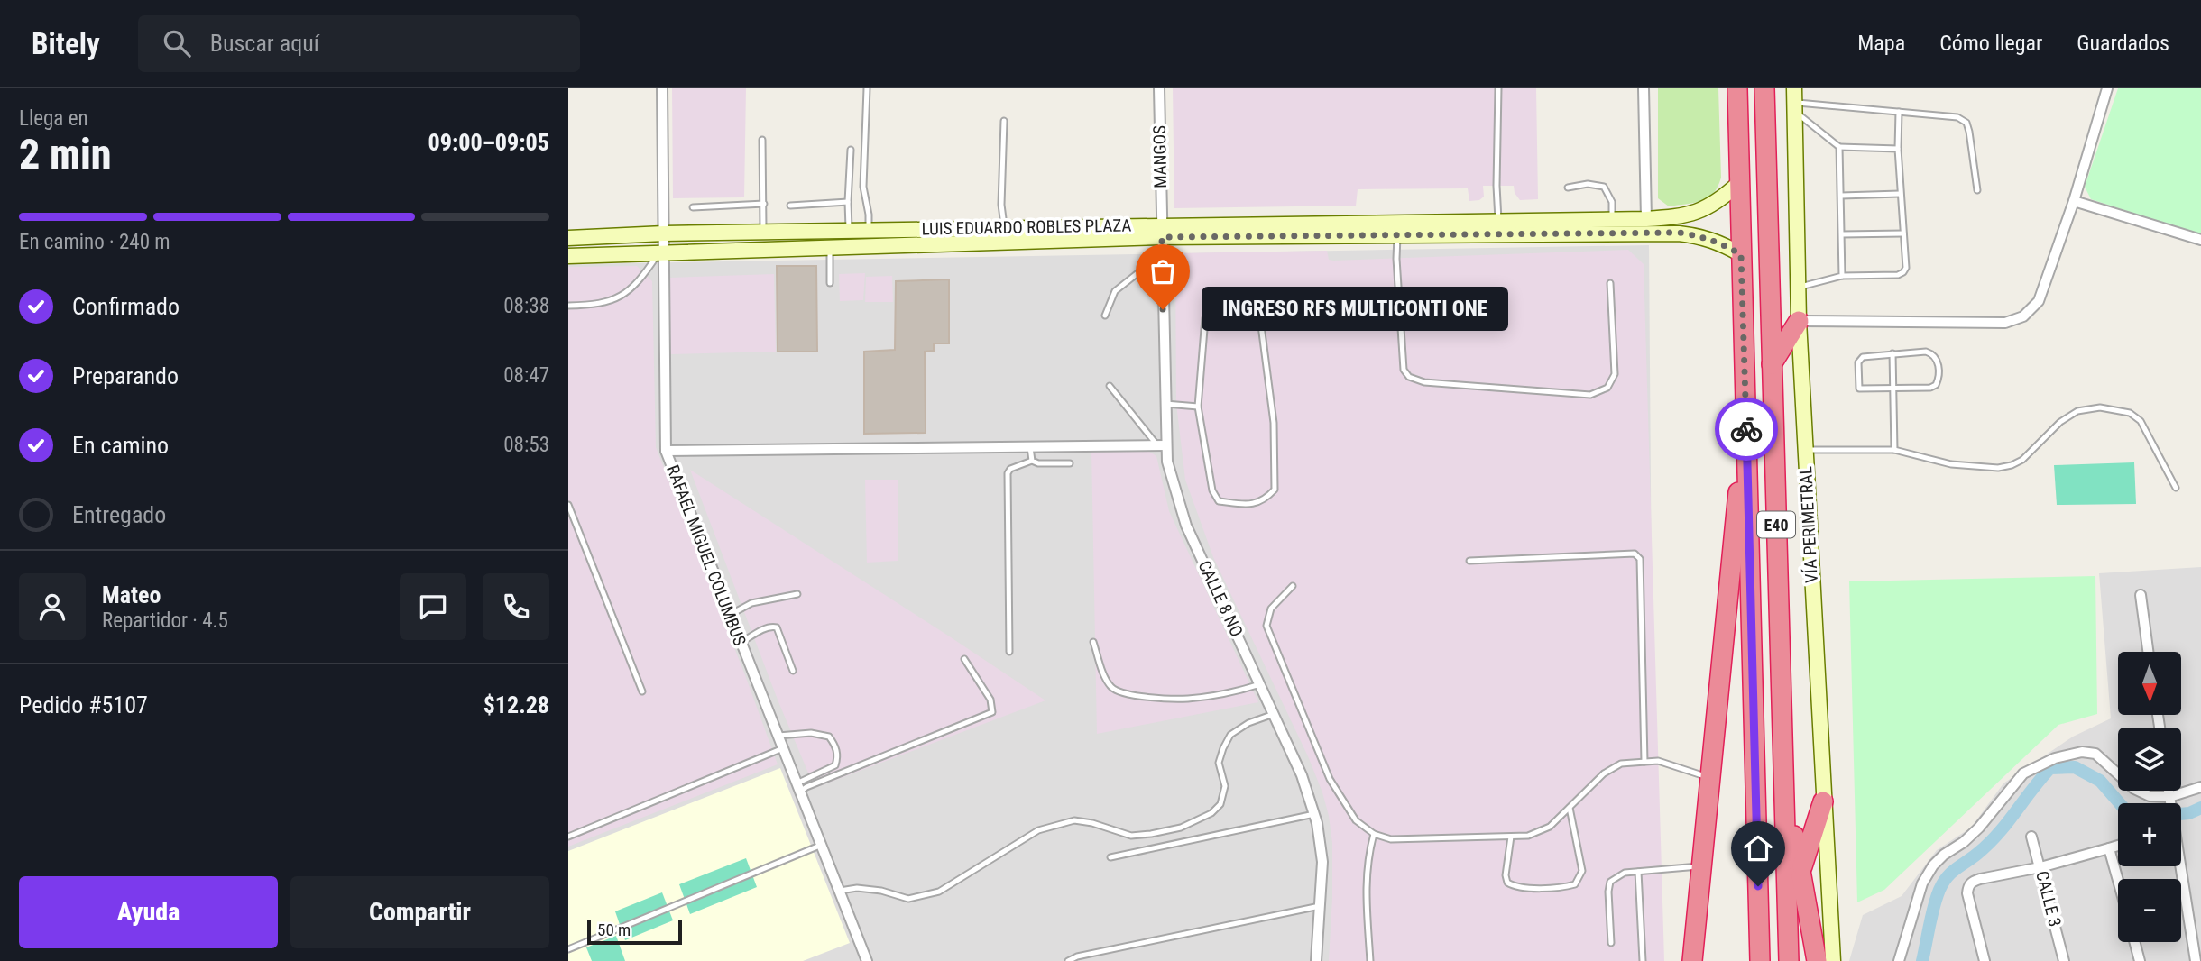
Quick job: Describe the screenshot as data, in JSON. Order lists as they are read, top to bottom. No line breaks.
{"streets":{"highway":["E40","VÍA PERIMETRAL"],"street":["MANGOS","LUIS EDUARDO ROBLES PLAZA","RAFAEL MIGUEL COLUMBUS","CALLE 8 NO","CALLE 3"]},"crossings":[["MANGOS","LUIS EDUARDO ROBLES PLAZA"],["MANGOS","CALLE 8 NO"],["LUIS EDUARDO ROBLES PLAZA","E40"],["LUIS EDUARDO ROBLES PLAZA","RAFAEL MIGUEL COLUMBUS"],["LUIS EDUARDO ROBLES PLAZA","CALLE 8 NO"]],"places":["INGRESO RFS MULTICONTI ONE"],"scale_bar":"50 m","north":"bottom","page":{"header":"Bitely","search":"Buscar aquí","nav":["Mapa","Cómo llegar","Guardados"],"heading":["2 min","Llega en","09:00–09:05"],"panel":["Mateo","Repartidor · 4.5","Pedido #5107","$12.28"],"bar":"En camino · 240 m","list":[["Confirmado","08:38"],["Preparando","08:47"],["En camino","08:53"],"Entregado"],"bubble":"INGRESO RFS MULTICONTI ONE","map_buttons":["+","−"],"buttons":["Ayuda","Compartir"],"scale":"50 m"}}
